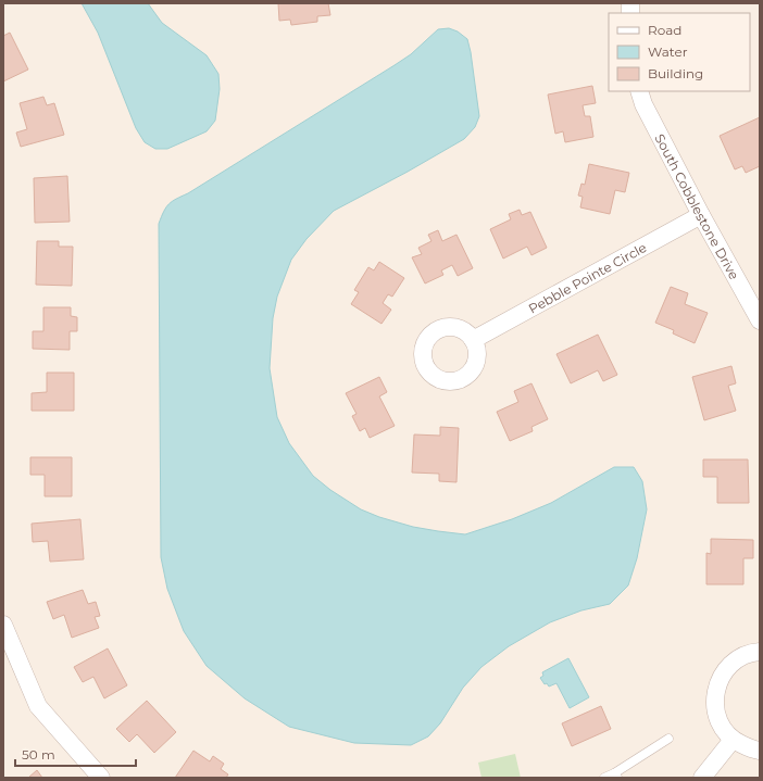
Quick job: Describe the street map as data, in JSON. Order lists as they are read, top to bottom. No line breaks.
{"streets":{"street":["South Cobblestone Drive","Pebble Pointe Circle"]},"crossings":[["South Cobblestone Drive","Pebble Pointe Circle"]],"legend":["Road","Water","Building"],"scale_bar":"50 m"}
